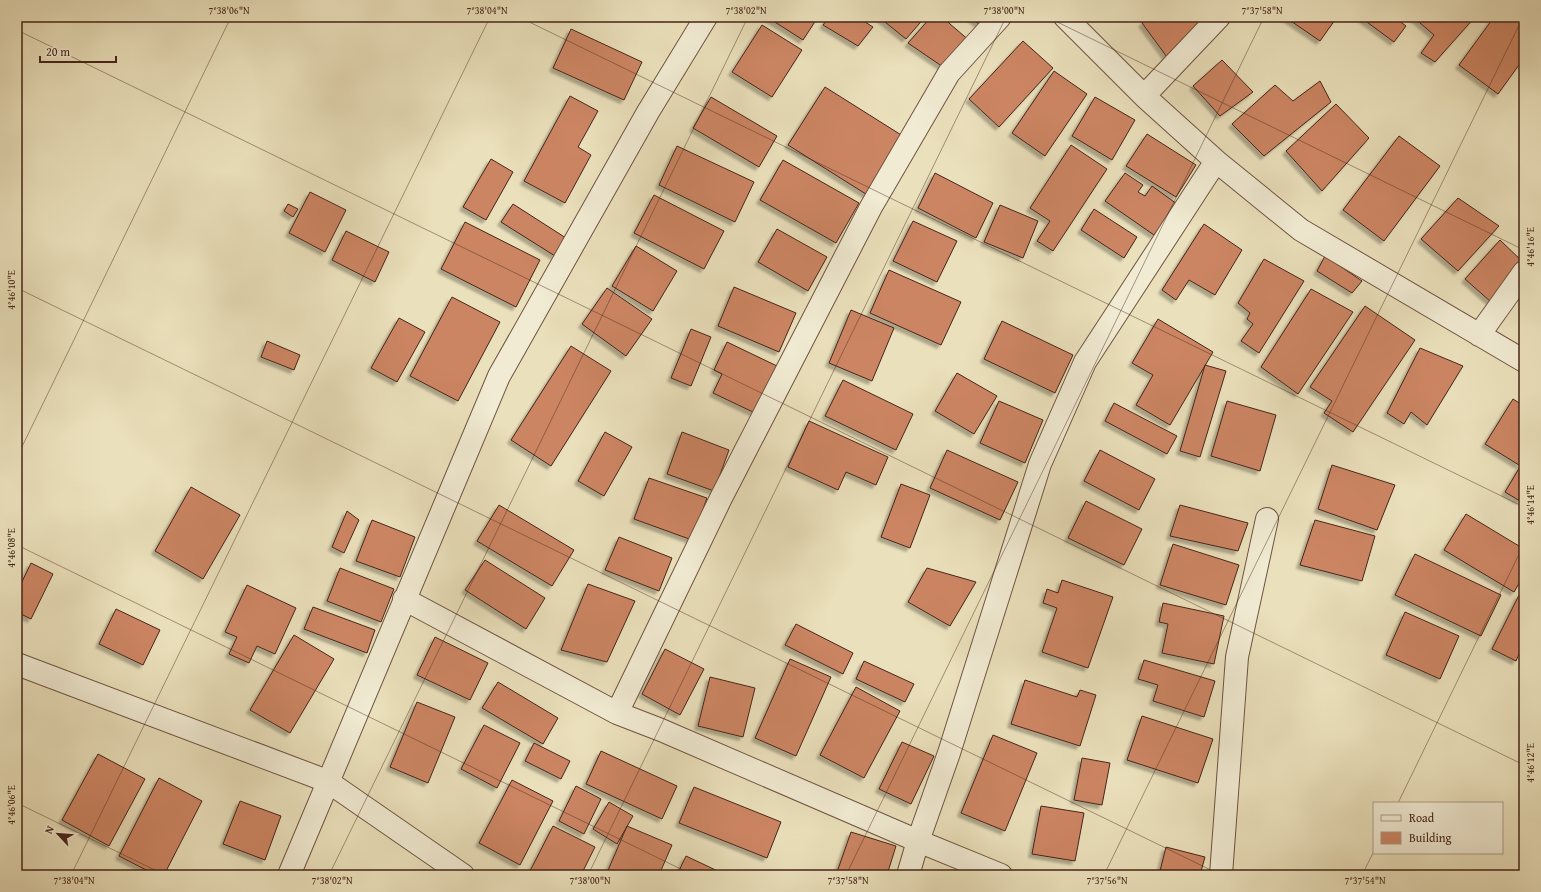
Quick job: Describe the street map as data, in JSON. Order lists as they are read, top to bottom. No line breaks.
{"legend":["Road","Building"],"scale_bar":"20 m","north":"top left","coordinates":["7°38'06\"N","7°38'04\"N","7°38'02\"N","7°38'00\"N","7°37'58\"N","4°46'16\"E","4°46'10\"E","4°46'14\"E","4°46'08\"E","4°46'12\"E","4°46'06\"E","7°37'56\"N","7°37'54\"N"]}
